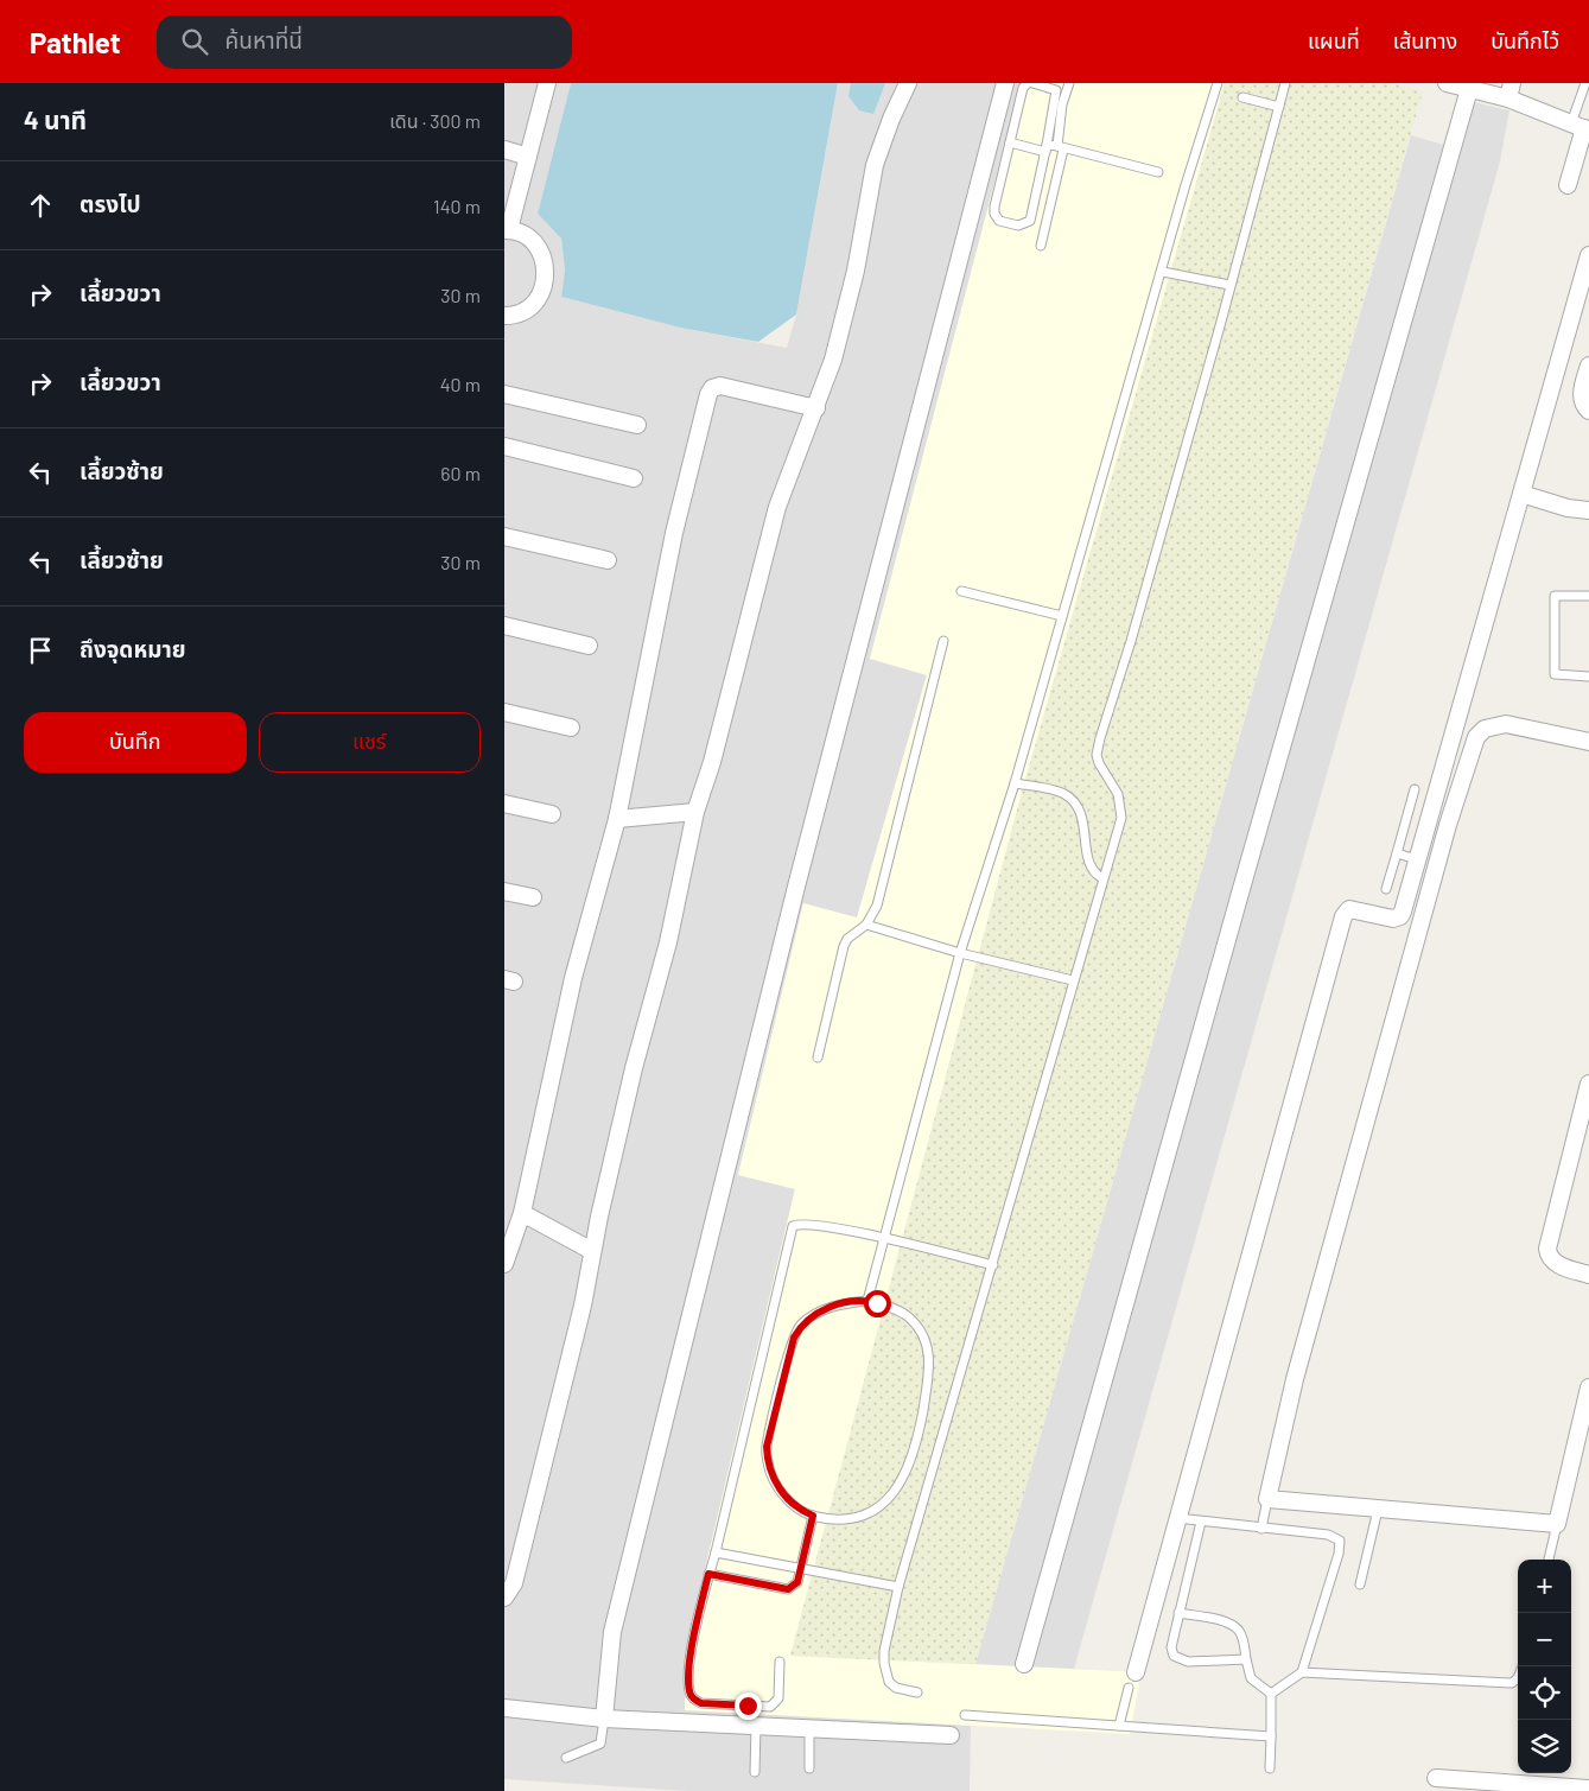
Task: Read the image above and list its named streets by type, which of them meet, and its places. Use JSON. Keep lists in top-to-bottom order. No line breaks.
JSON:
{"page":{"header":"Pathlet","search":"ค้นหาที่นี่","nav":["แผนที่","เส้นทาง","บันทึกไว้"],"heading":["4 นาที","เดิน · 300 m"],"list":[["ตรงไป","140 m"],["เลี้ยวขวา","30 m"],["เลี้ยวขวา","40 m"],["เลี้ยวซ้าย","60 m"],["เลี้ยวซ้าย","30 m"],"ถึงจุดหมาย"],"buttons":["บันทึก","แชร์"],"map_buttons":["+","−"]}}
